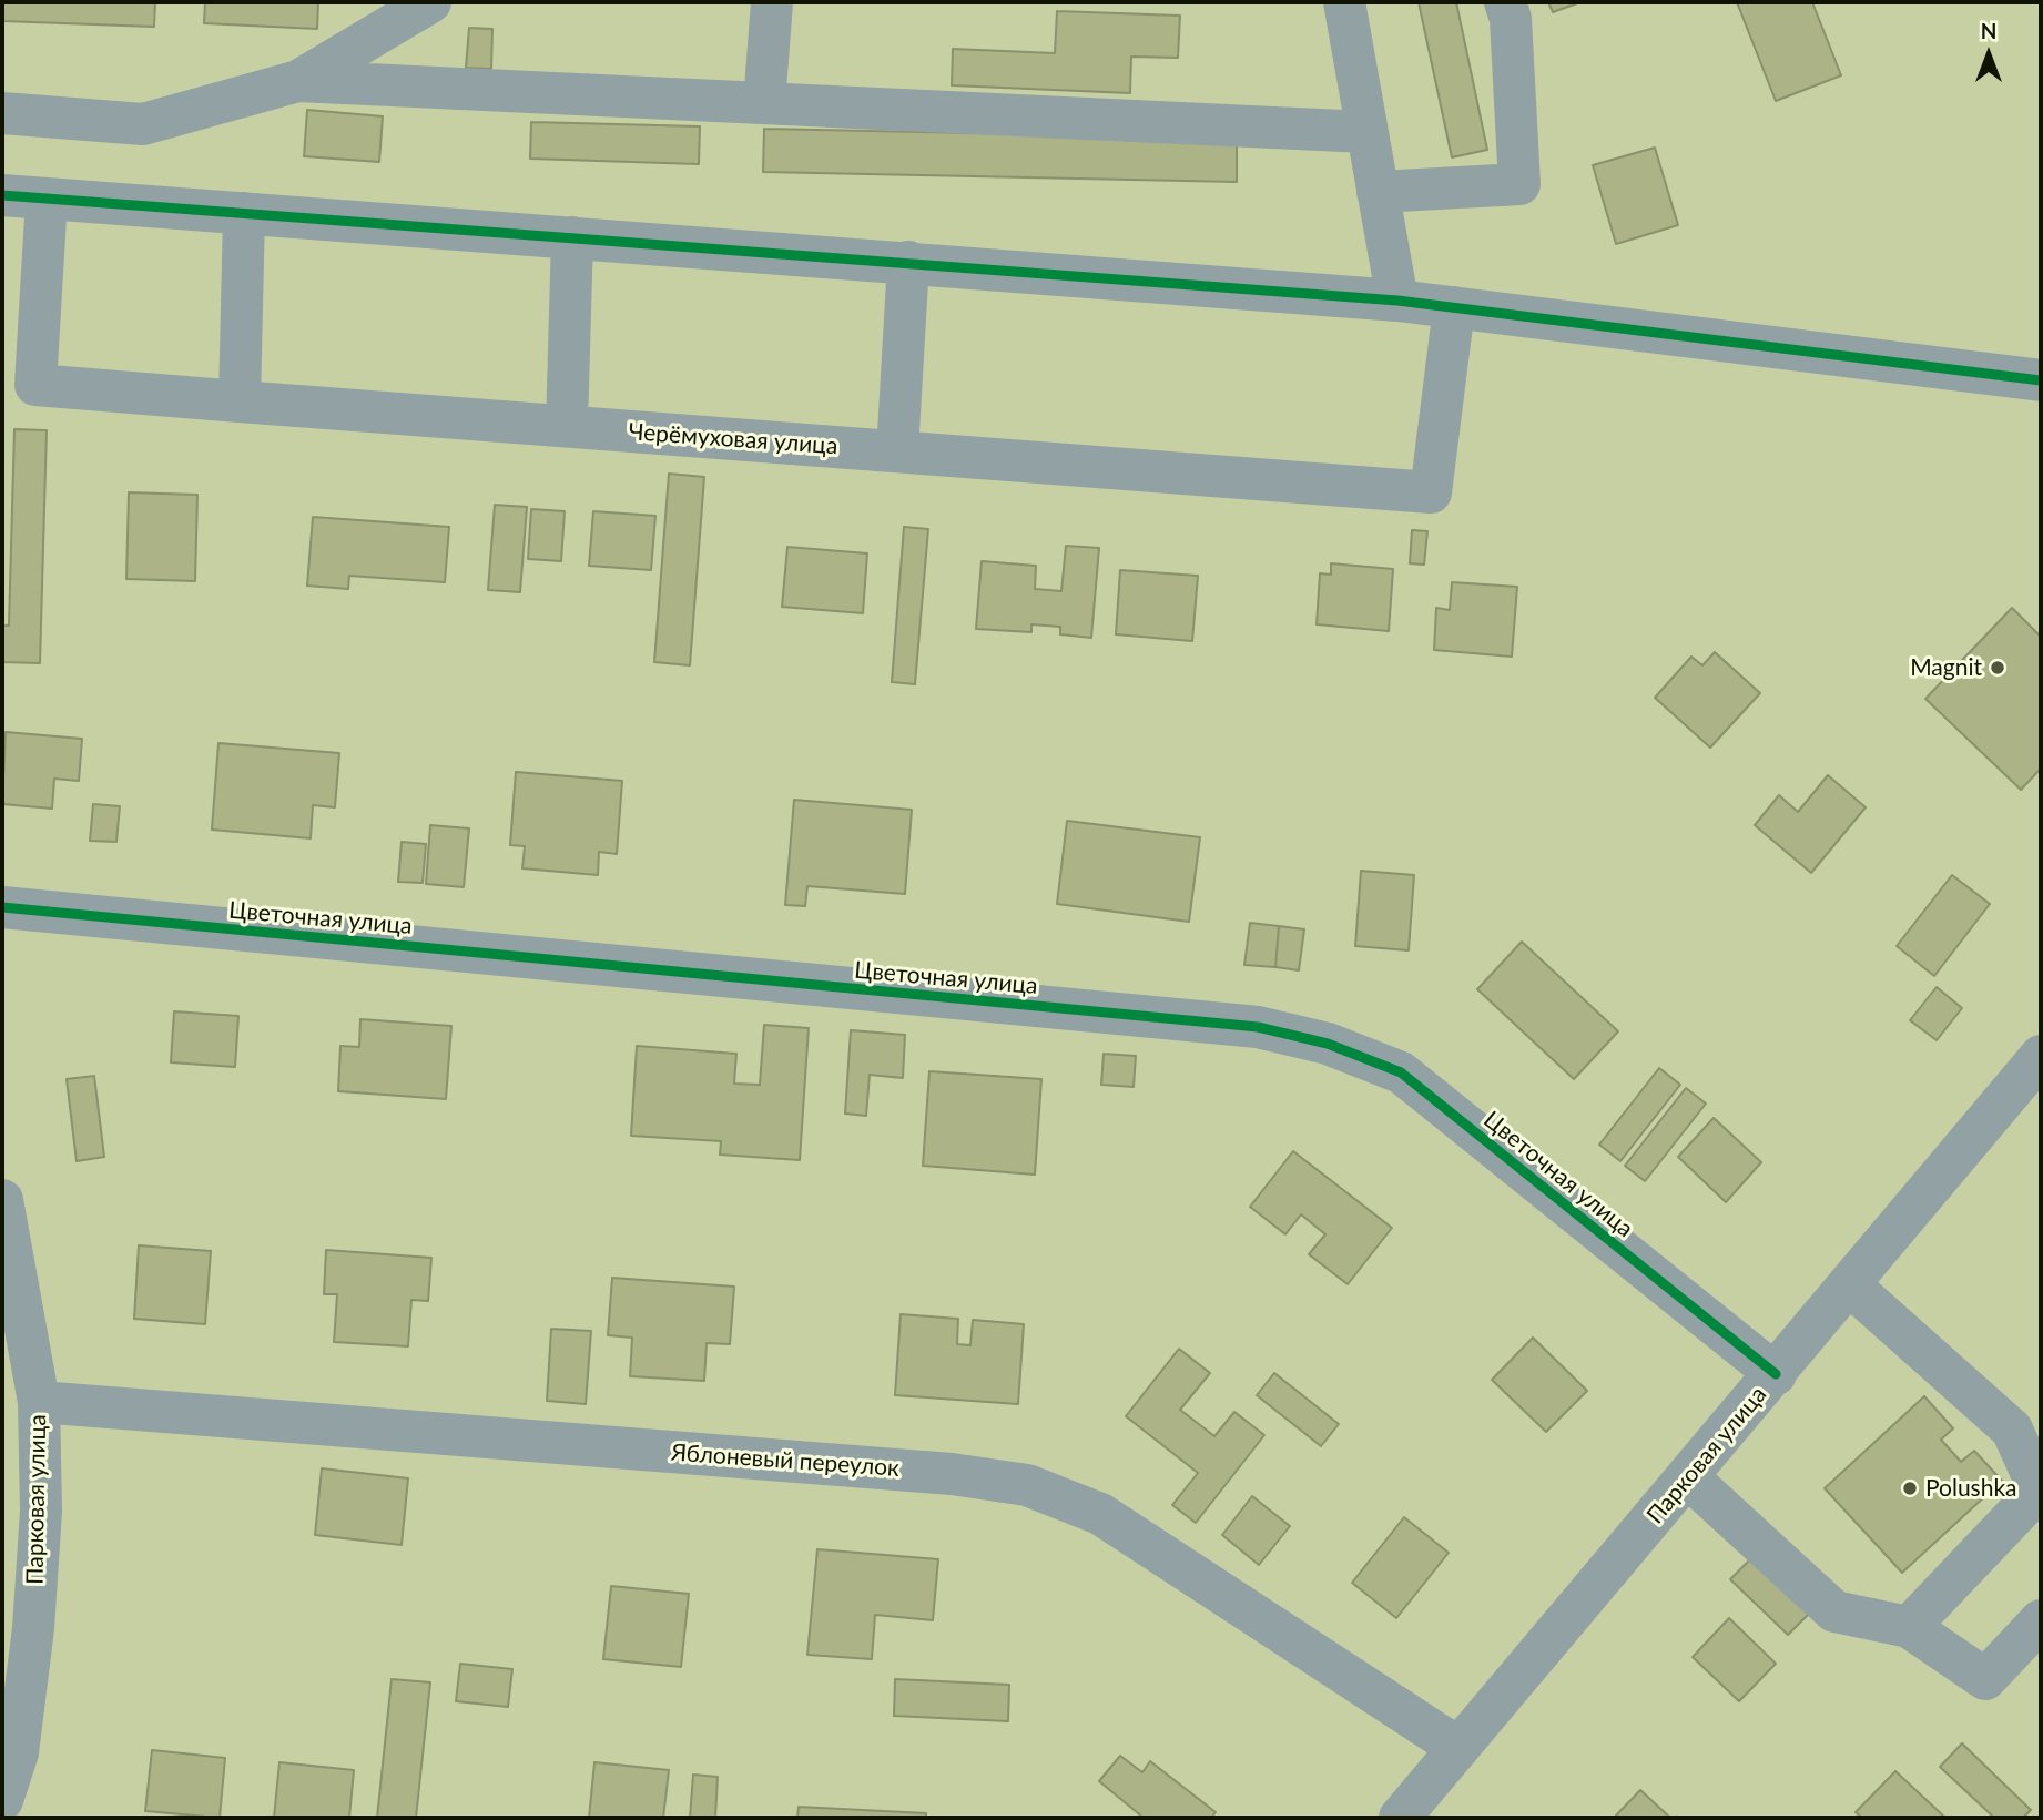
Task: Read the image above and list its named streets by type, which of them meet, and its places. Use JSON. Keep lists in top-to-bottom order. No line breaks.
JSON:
{"streets":{"street":["Черёмуховая улица","Цветочная улица","Парковая улица","Яблоневый переулок"]},"crossings":[["Цветочная улица","Парковая улица"],["Парковая улица","Яблоневый переулок"]],"places":["Magnit","Polushka"],"north":"top"}
